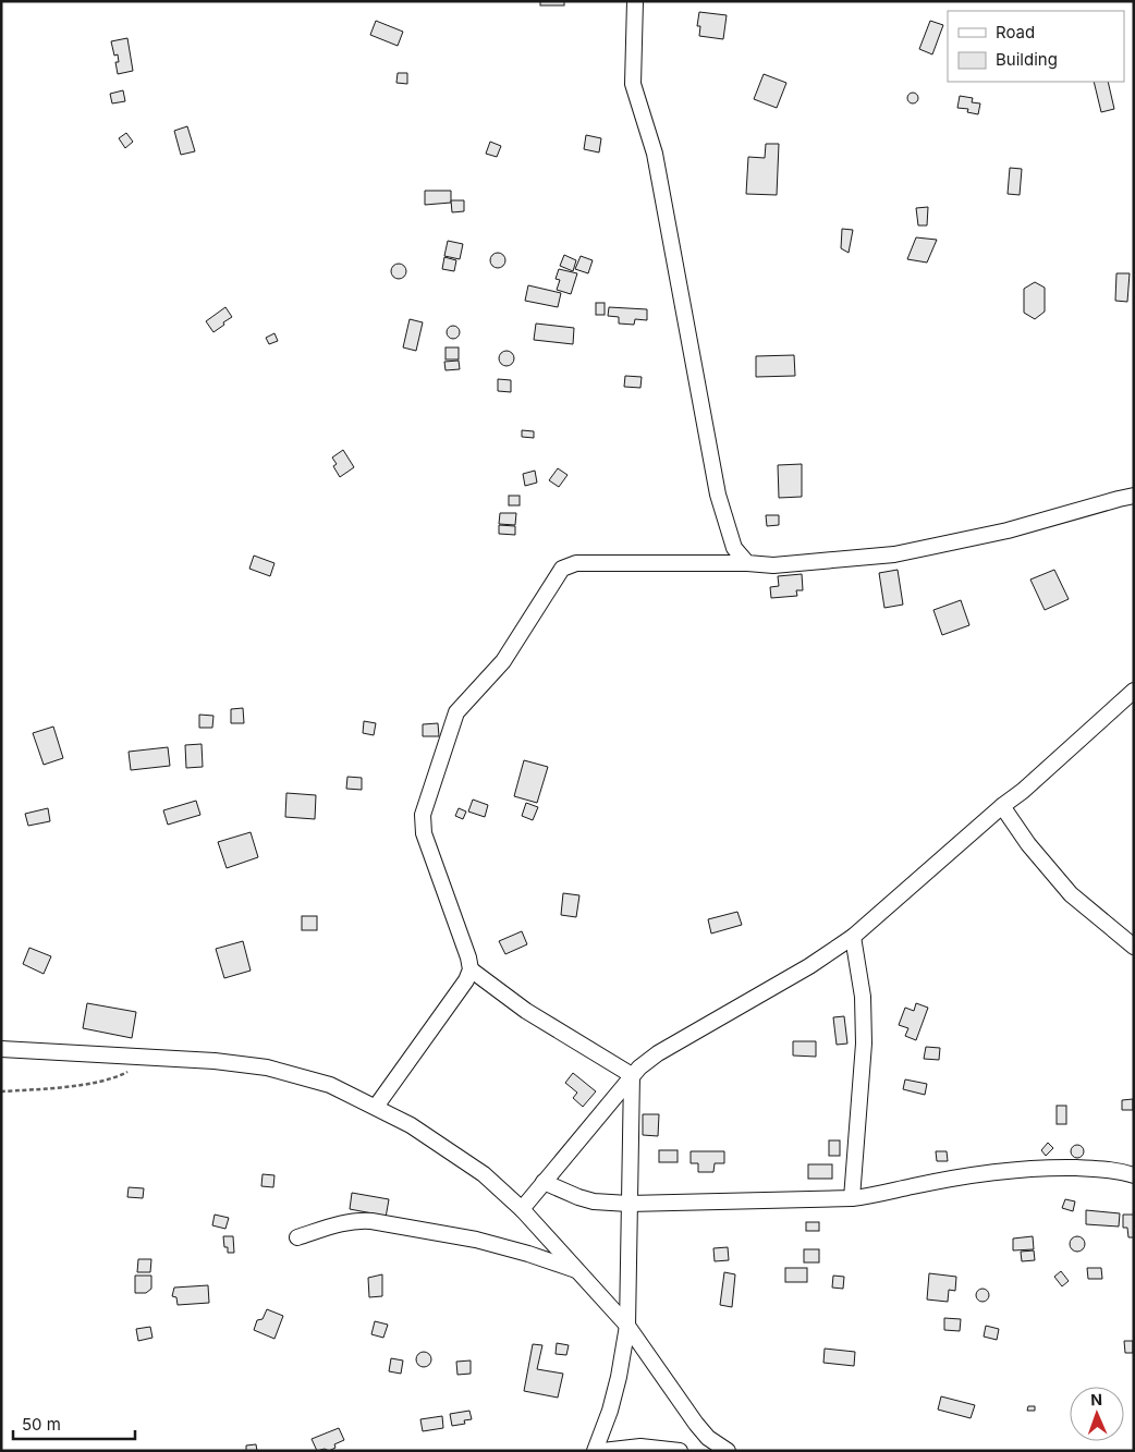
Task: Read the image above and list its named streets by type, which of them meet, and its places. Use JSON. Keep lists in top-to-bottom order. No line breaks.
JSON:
{"legend":["Road","Building"],"scale_bar":"50 m","north":"top"}
